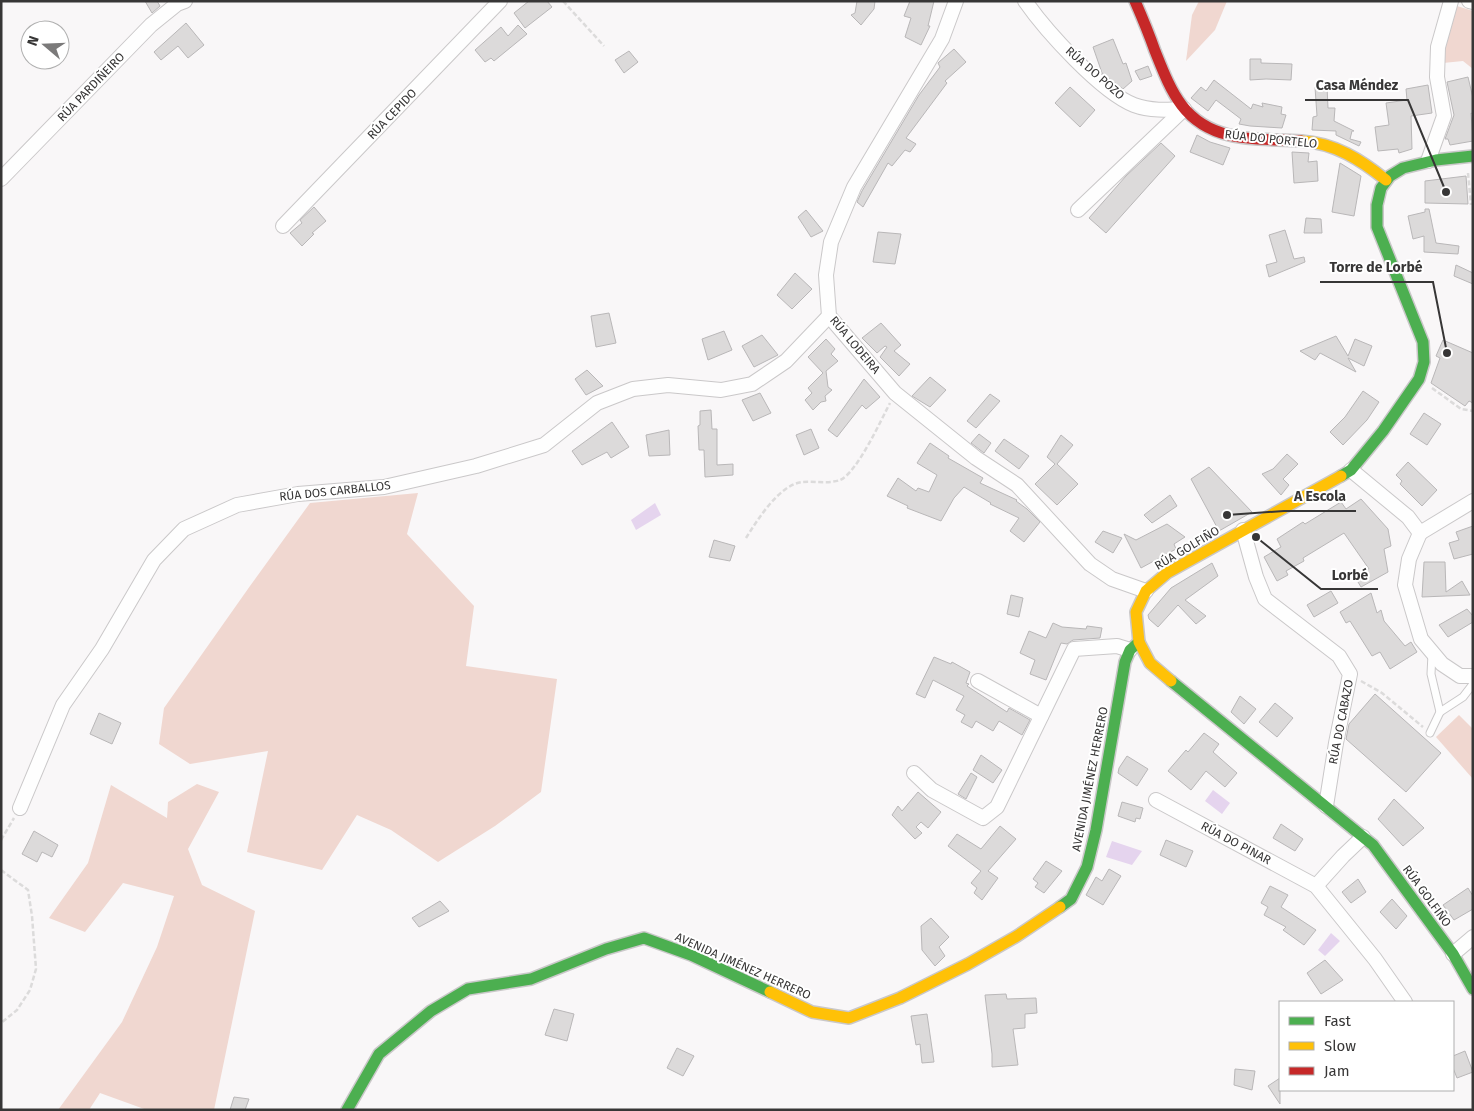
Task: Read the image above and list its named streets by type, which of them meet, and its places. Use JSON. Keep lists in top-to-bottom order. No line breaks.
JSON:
{"streets":{"street":["RÚA DO POZO","RÚA PARDIÑEIRO","RÚA CEPIDO","RÚA DO PORTELO","RÚA LODEIRA","RÚA DOS CARBALLOS","RÚA GOLFIÑO","RÚA DO CABAZO","AVENIDA JIMÉNEZ HERRERO","RÚA DO PINAR"]},"crossings":[["RÚA DO POZO","RÚA DO PORTELO"],["RÚA DO PORTELO","RÚA GOLFIÑO"],["RÚA LODEIRA","RÚA DOS CARBALLOS"],["RÚA LODEIRA","RÚA GOLFIÑO"],["RÚA GOLFIÑO","RÚA DO CABAZO"],["RÚA GOLFIÑO","AVENIDA JIMÉNEZ HERRERO"]],"places":["Casa Méndez","Torre de Lorbé","A Escola","Lorbé"],"legend":["Fast","Slow","Jam"],"north":"left"}
